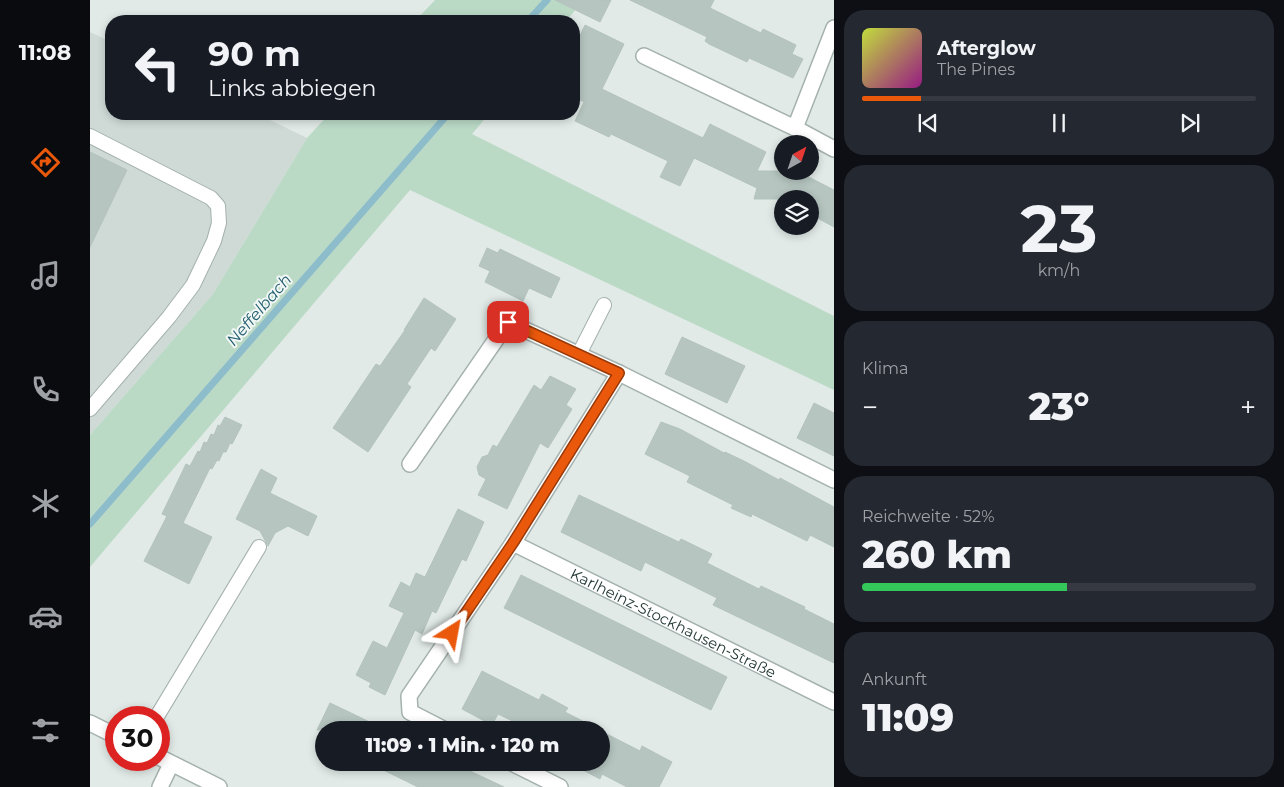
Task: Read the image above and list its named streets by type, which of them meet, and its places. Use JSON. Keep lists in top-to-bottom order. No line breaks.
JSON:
{"streets":{"street":["Karlheinz-Stockhausen-Straße"]},"water":["Neffelbach"],"north":"top right","page":{"tabs":"11:08","turn":["90 m","Links abbiegen"],"song":["Afterglow","The Pines"],"tile":[["23","km/h"],"Klima",["Reichweite · 52%","260 km"],["Ankunft","11:09"]],"heat":["−","23°","+"],"limit":"30","trip":"11:09 · 1 Min. · 120 m"}}
